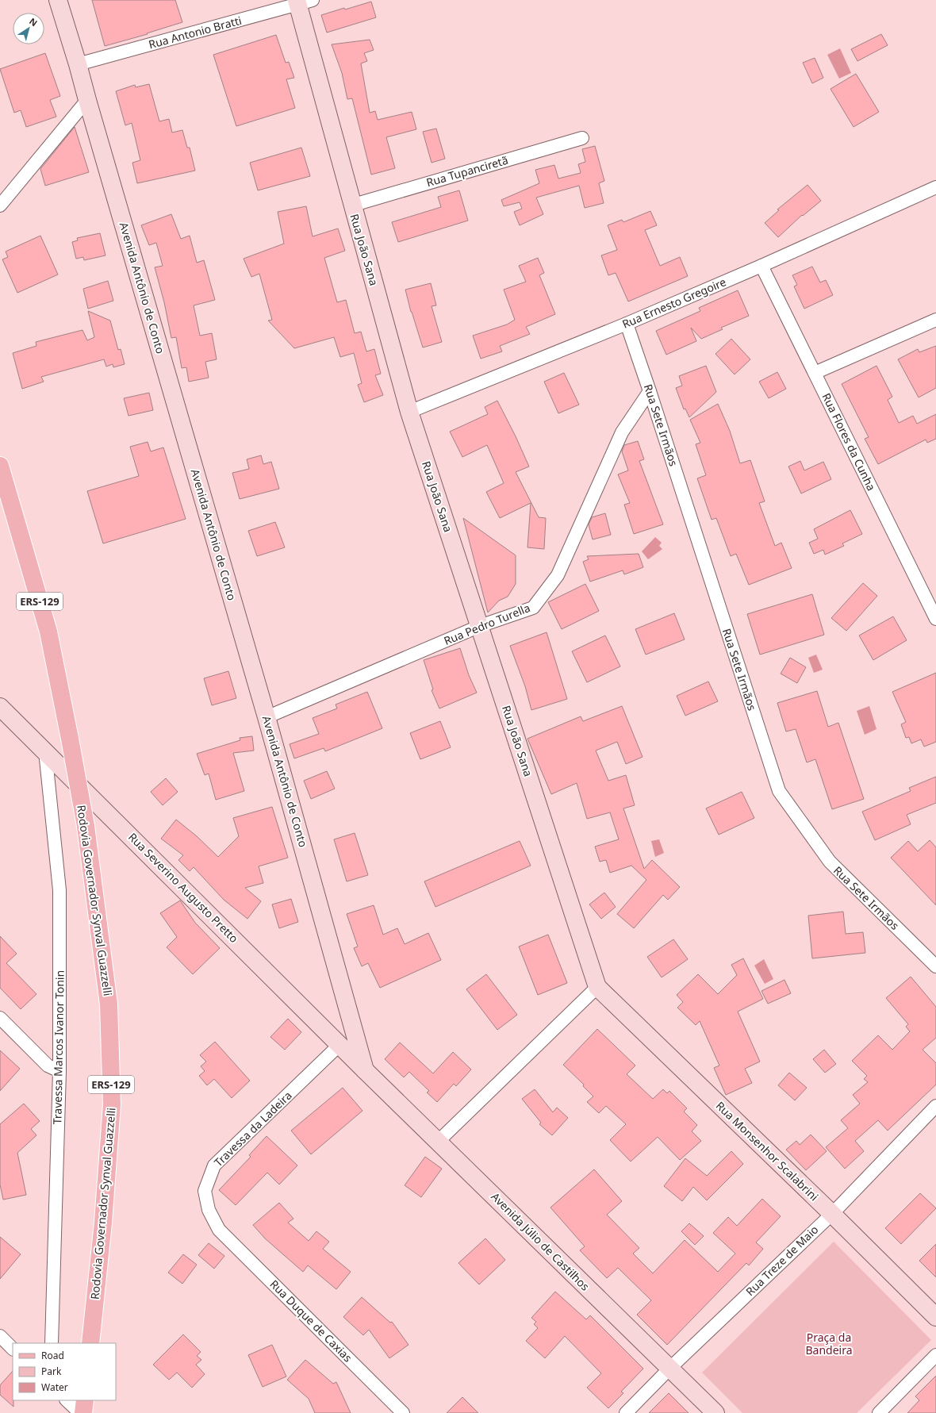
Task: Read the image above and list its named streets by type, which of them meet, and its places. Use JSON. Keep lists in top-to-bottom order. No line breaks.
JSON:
{"streets":{"main road":["ERS-129","Rodovia Governador Synval Guazzelli"],"street":["Rua Antonio Bratti","Rua Tupanciretã","Rua João Sana","Avenida Antônio de Conto","Rua Ernesto Gregoire","Rua Sete Irmãos","Rua Flores da Cunha","Rua Pedro Turella","Rua Severino Augusto Pretto","Travessa Marcos Ivanor Tonin","Travessa da Ladeira","Rua Monsenhor Scalabrini","Avenida Júlio de Castilhos","Rua Treze de Maio","Rua Duque de Caxias"]},"crossings":[["Rua Antonio Bratti","Rua João Sana"],["Rua Antonio Bratti","Avenida Antônio de Conto"],["Rua Tupanciretã","Rua João Sana"],["Rua João Sana","Rua Ernesto Gregoire"],["Rua João Sana","Rua Pedro Turella"],["Rua João Sana","Rua Monsenhor Scalabrini"],["Avenida Antônio de Conto","Rua Pedro Turella"],["Avenida Antônio de Conto","Rua Severino Augusto Pretto"],["Avenida Antônio de Conto","Avenida Júlio de Castilhos"],["Rua Ernesto Gregoire","Rua Sete Irmãos"],["Rua Ernesto Gregoire","Rua Flores da Cunha"],["Rua Sete Irmãos","Rua Pedro Turella"],["Rua Severino Augusto Pretto","Travessa Marcos Ivanor Tonin"],["Rua Severino Augusto Pretto","Travessa da Ladeira"],["Rua Severino Augusto Pretto","Avenida Júlio de Castilhos"],["Travessa da Ladeira","Rua Duque de Caxias"],["Rua Monsenhor Scalabrini","Rua Treze de Maio"],["Avenida Júlio de Castilhos","Rua Treze de Maio"]],"parks":["Praça da Bandeira"],"legend":["Road","Park","Water"],"north":"top right"}
